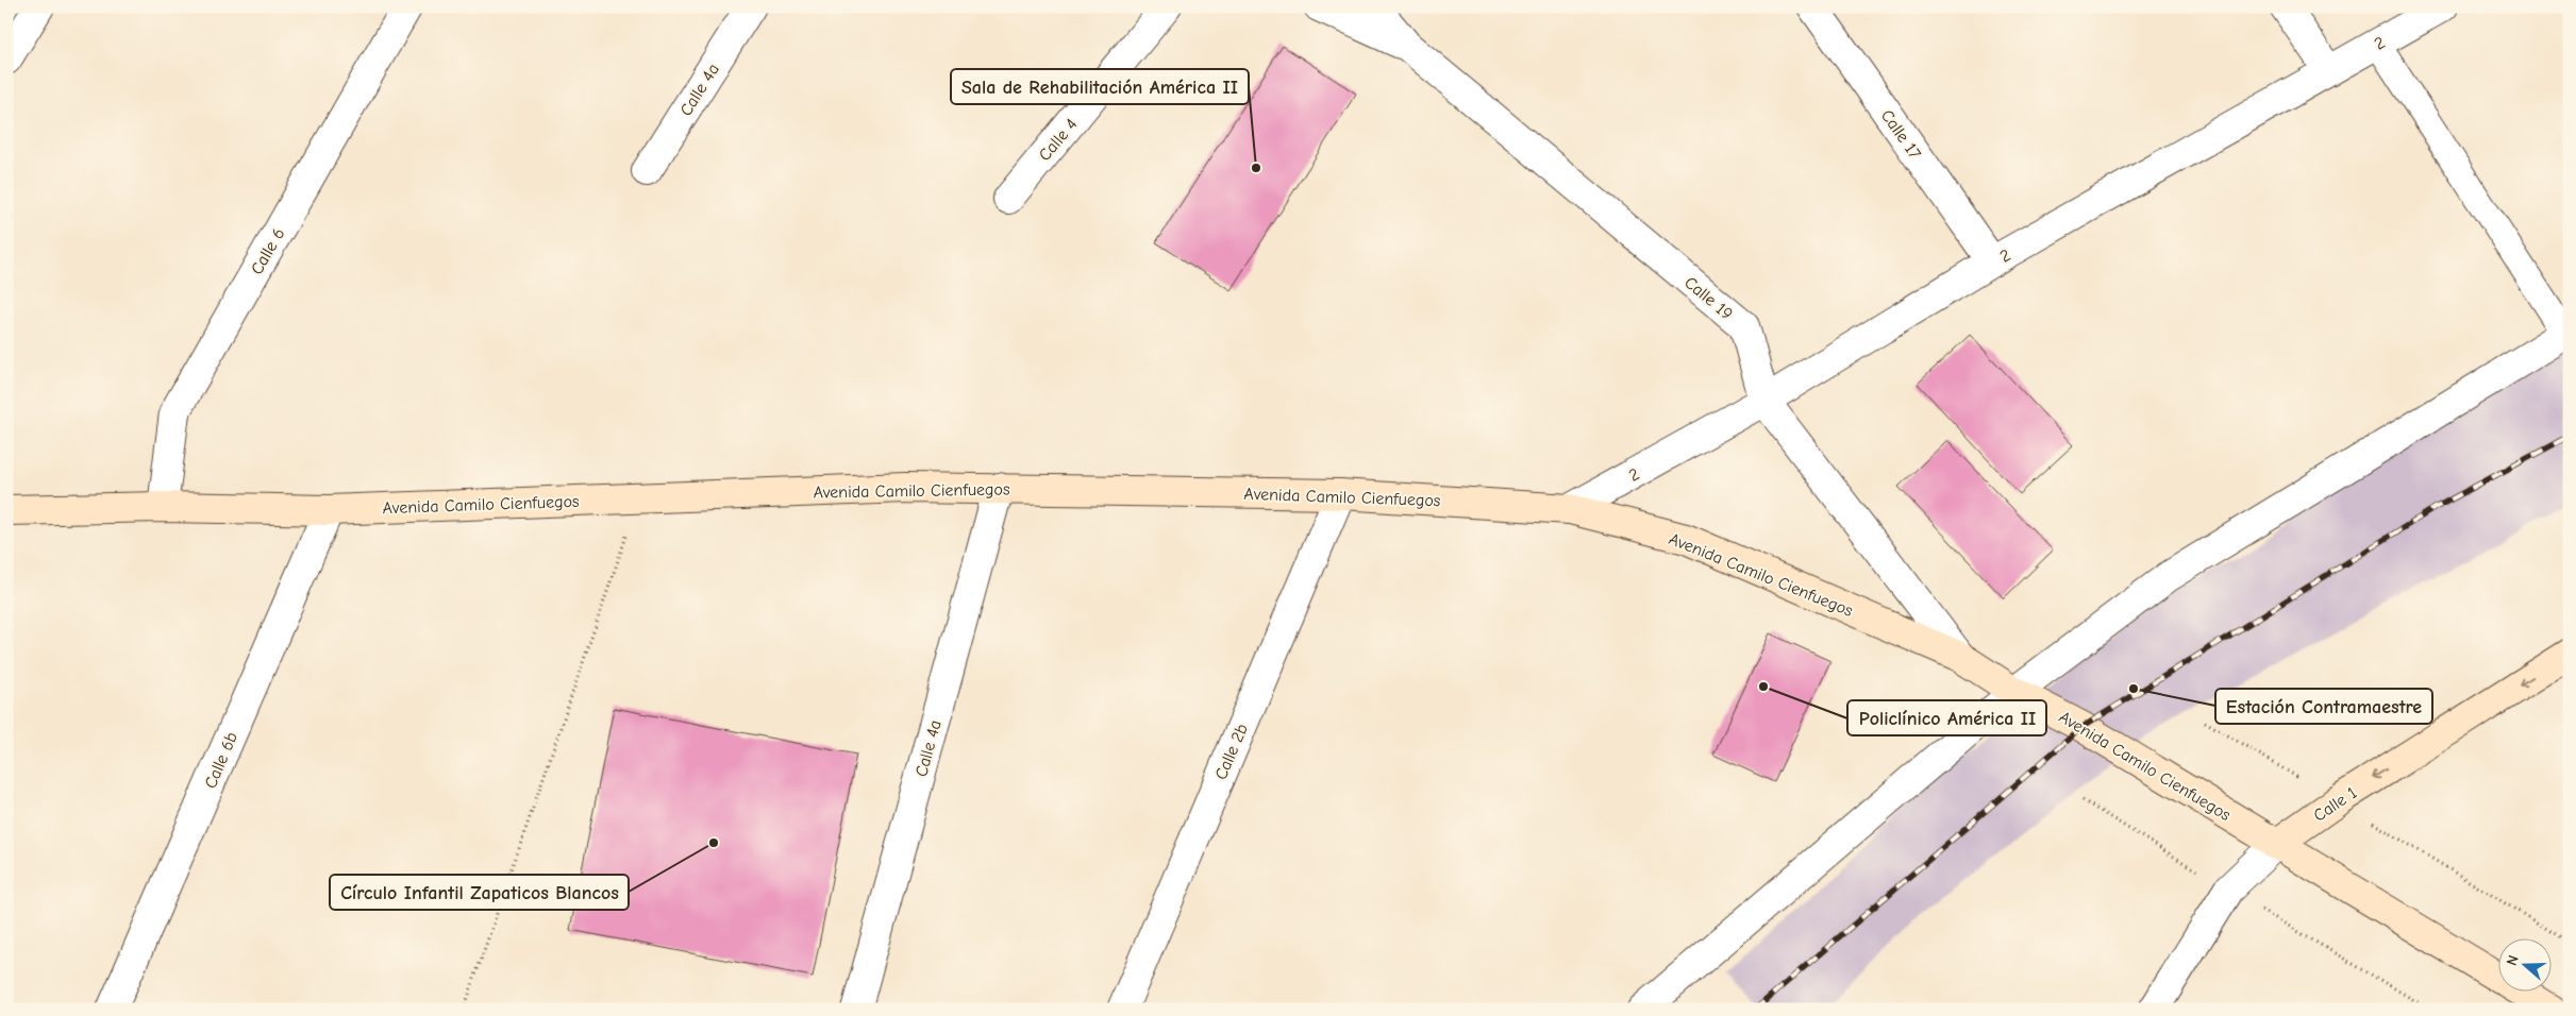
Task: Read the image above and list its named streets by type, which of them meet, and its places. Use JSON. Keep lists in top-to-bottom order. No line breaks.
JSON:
{"streets":{"street":["2","Calle 4a","Calle 17","Calle 4","Calle 6","Calle 19","Avenida Camilo Cienfuegos","Calle 2b","Calle 6b","Calle 1"]},"crossings":[["2","Calle 17"],["2","Calle 19"],["2","Avenida Camilo Cienfuegos"],["Calle 4a","Avenida Camilo Cienfuegos"],["Calle 6","Avenida Camilo Cienfuegos"],["Calle 19","Avenida Camilo Cienfuegos"],["Avenida Camilo Cienfuegos","Calle 2b"],["Avenida Camilo Cienfuegos","Calle 6b"],["Avenida Camilo Cienfuegos","Calle 1"]],"one_way":["Calle 1"],"places":["Sala de Rehabilitación América II","Policlínico América II","Estación Contramaestre","Círculo Infantil Zapaticos Blancos"],"north":"left"}
